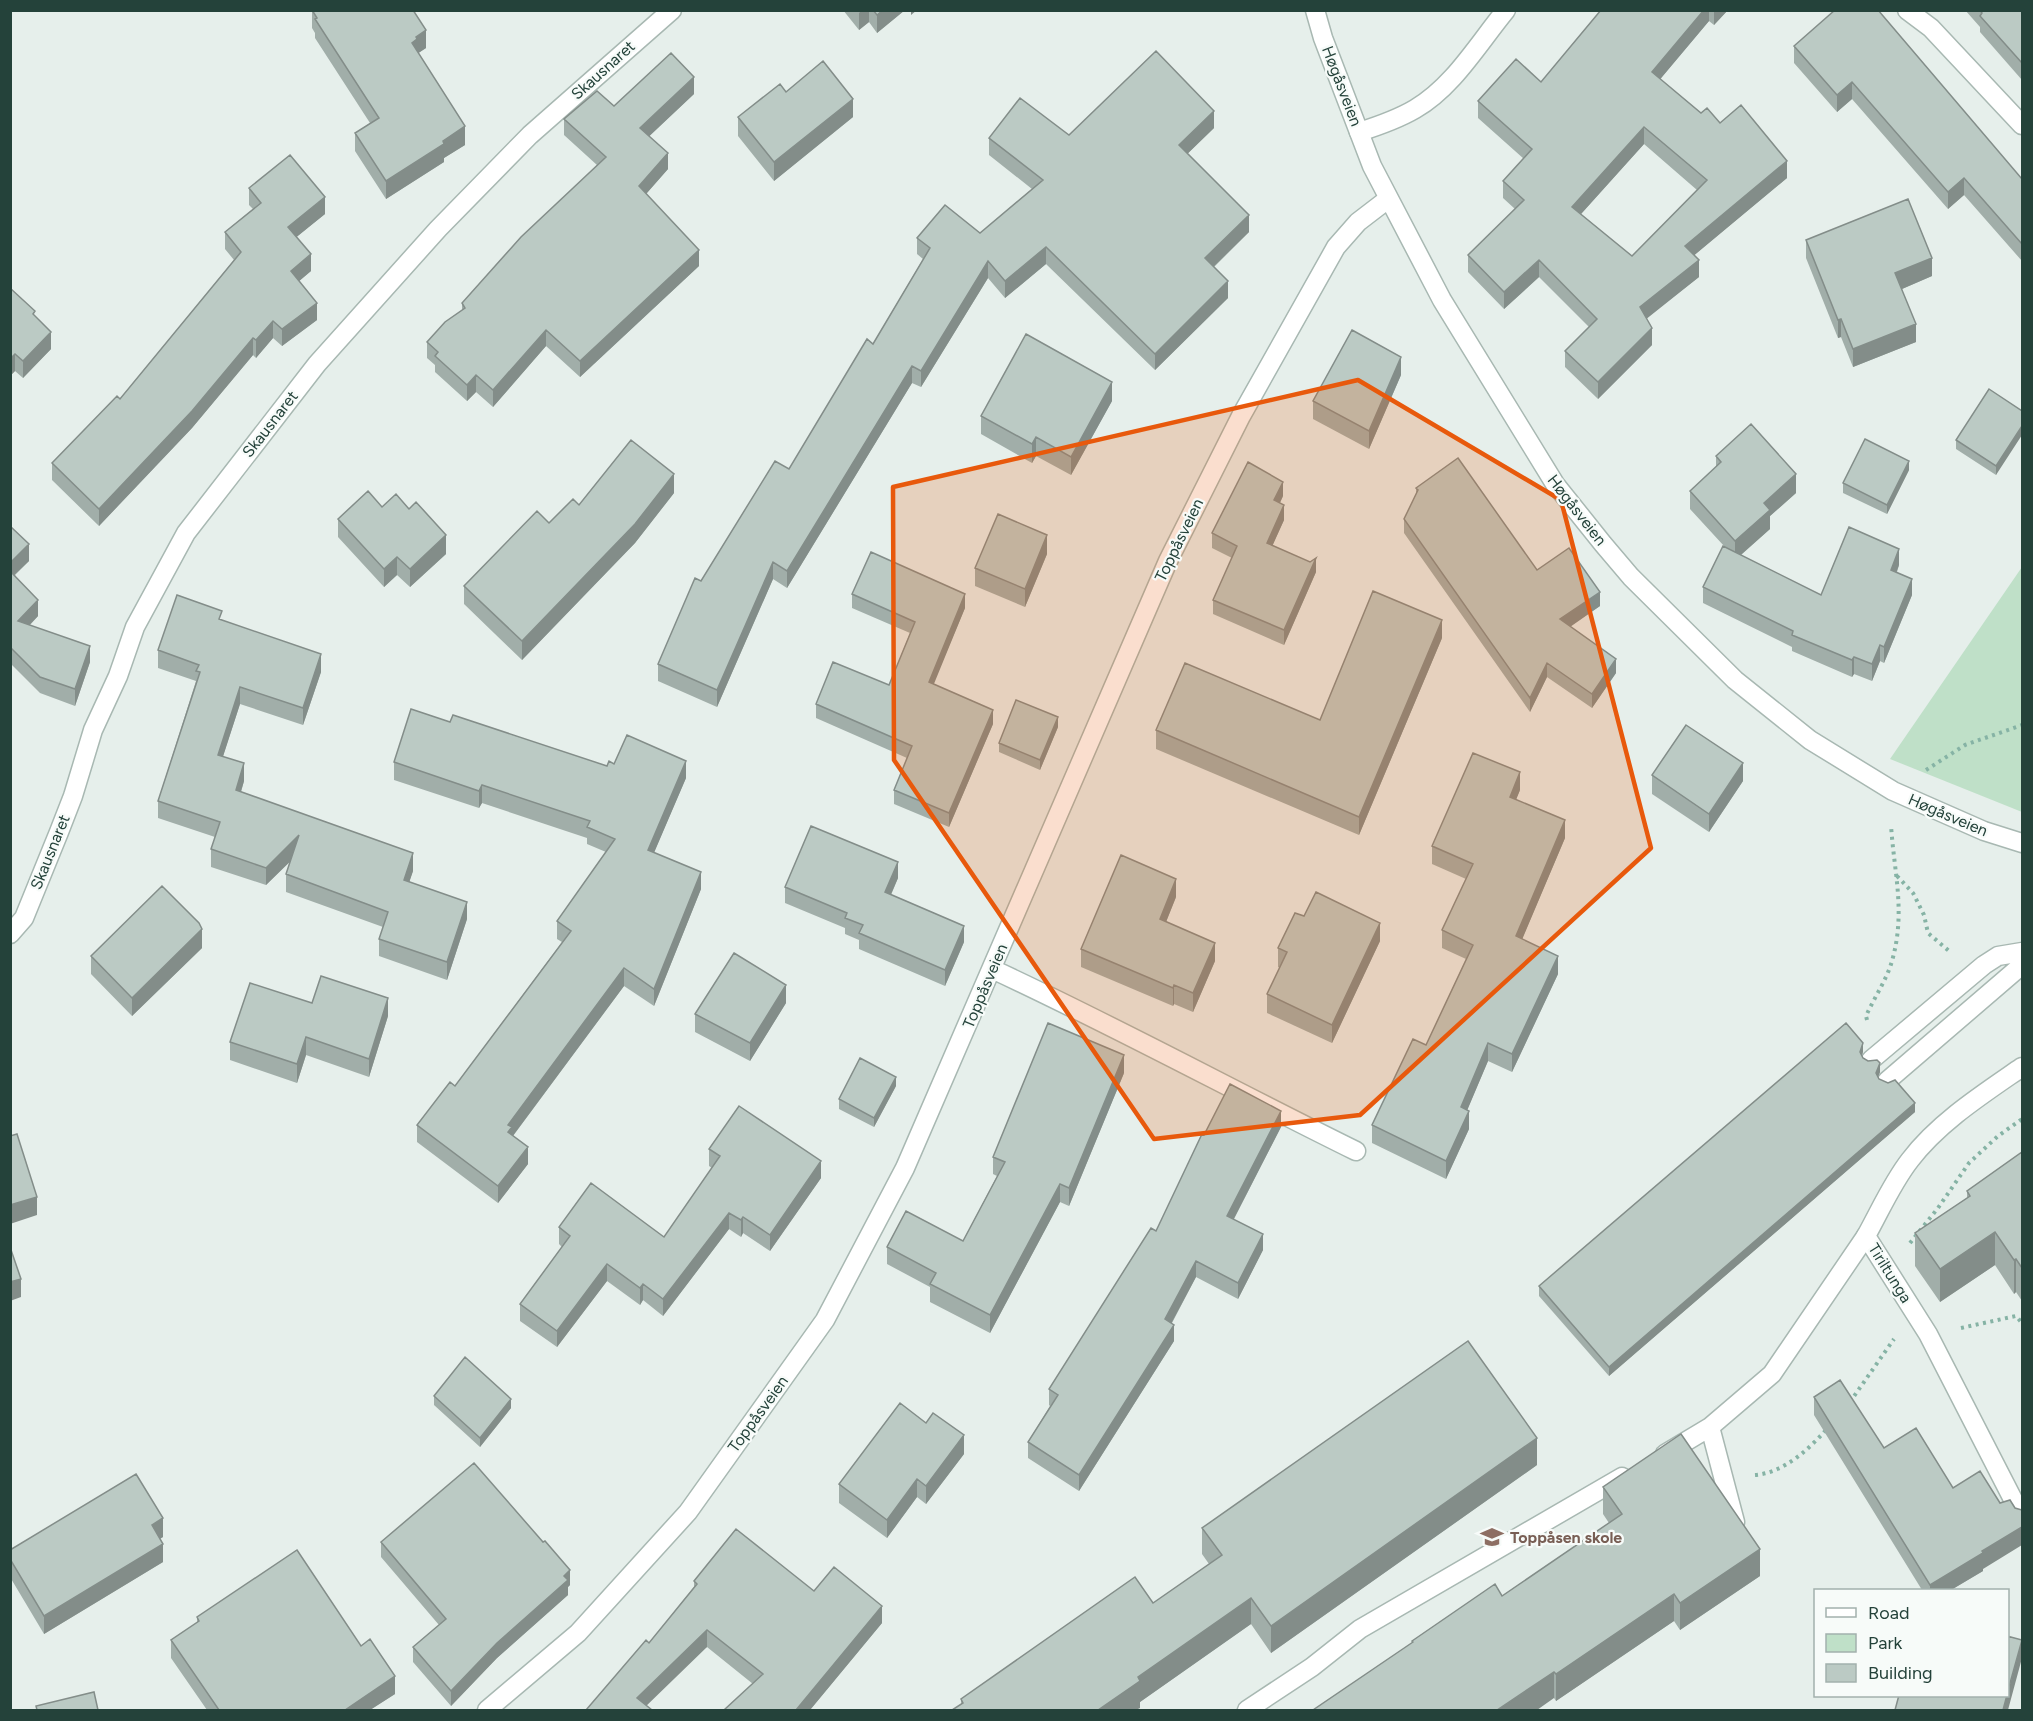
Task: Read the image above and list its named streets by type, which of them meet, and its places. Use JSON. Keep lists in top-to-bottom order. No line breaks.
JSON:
{"streets":{"street":["Skausnaret","Høgåsveien","Toppåsveien","Tiriltunga"]},"crossings":[["Høgåsveien","Toppåsveien"]],"places":{"school or university":["Toppåsen skole"]},"legend":["Road","Park","Building"]}
